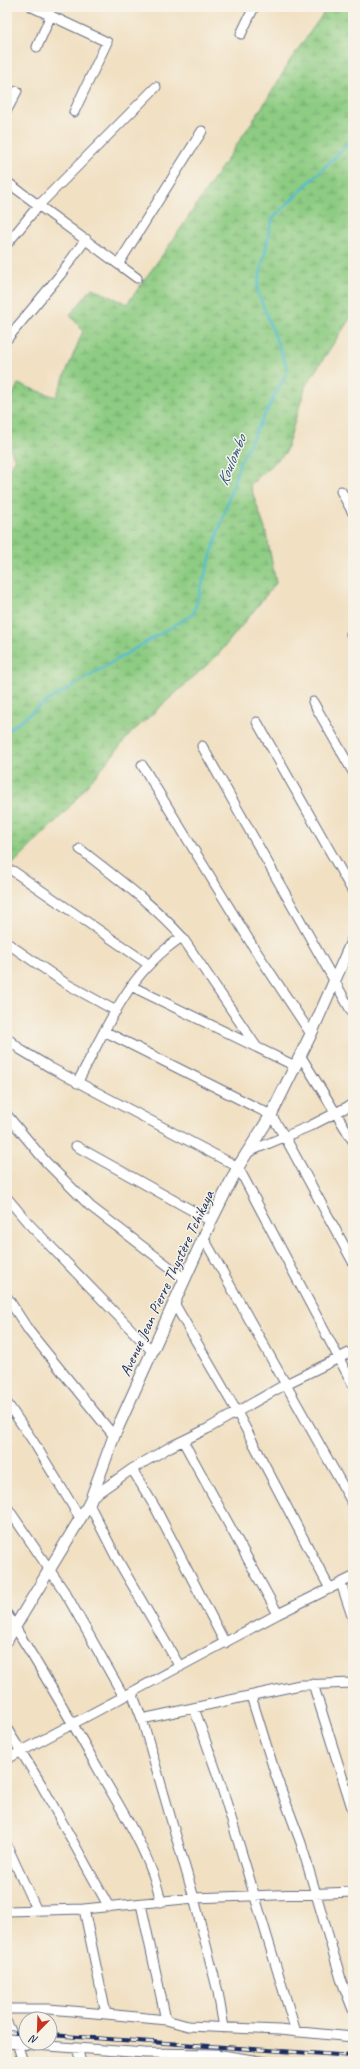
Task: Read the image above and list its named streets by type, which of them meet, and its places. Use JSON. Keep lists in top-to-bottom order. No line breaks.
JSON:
{"streets":{"street":["Avenue Jean Pierre Thystère Tchikaya"]},"water":["Koulombo"],"north":"bottom left"}
